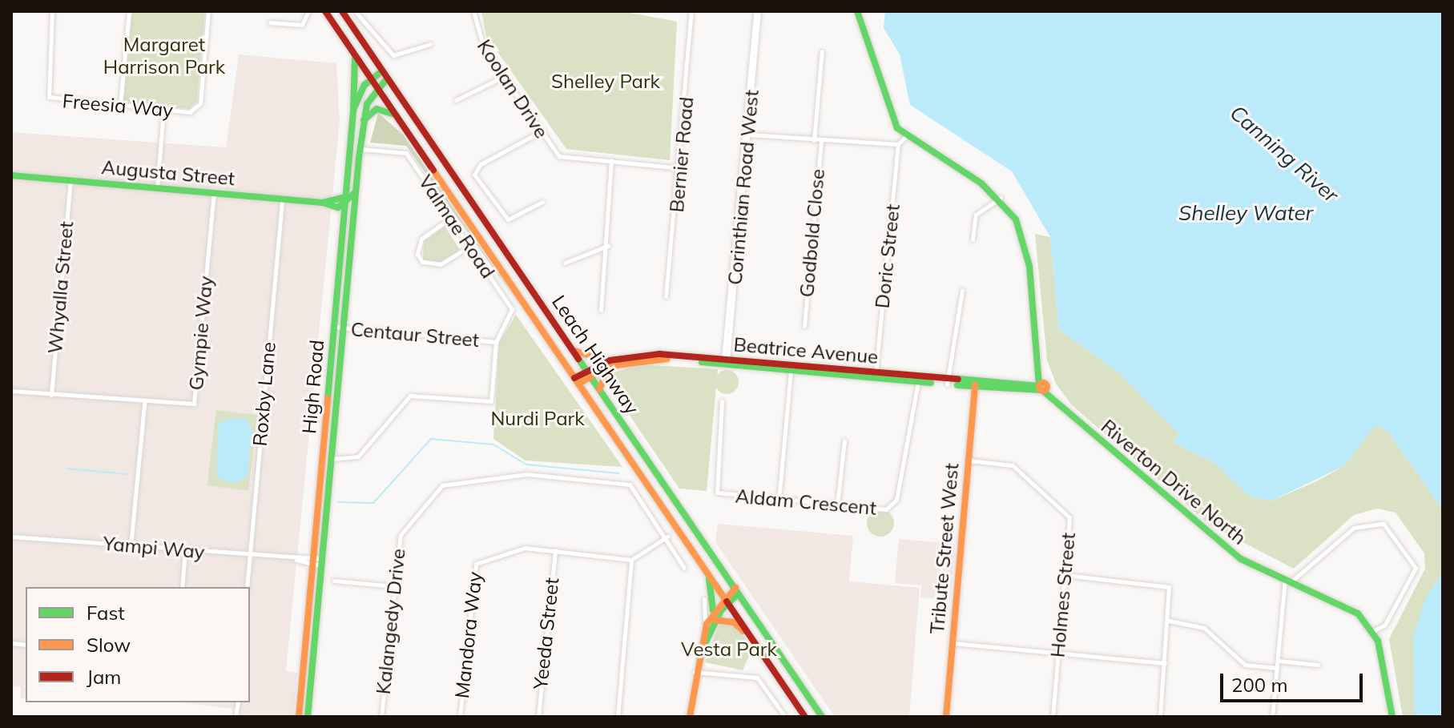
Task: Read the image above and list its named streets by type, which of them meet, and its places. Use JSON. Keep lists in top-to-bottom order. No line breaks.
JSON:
{"streets":{"main road":["Augusta Street","Beatrice Avenue","Leach Highway","High Road","Riverton Drive North","Tribute Street West"],"street":["Koolan Drive","Freesia Way","Bernier Road","Corinthian Road West","Valmae Road","Godbold Close","Doric Street","Whyalla Street","Gympie Way","Centaur Street","Roxby Lane","Aldam Crescent","Yampi Way","Holmes Street","Kalangedy Drive","Yeeda Street","Mandora Way"]},"crossings":[["Koolan Drive","Bernier Road"],["Augusta Street","Whyalla Street"],["Augusta Street","Gympie Way"],["Augusta Street","High Road"],["Augusta Street","Roxby Lane"],["Corinthian Road West","Beatrice Avenue"],["Valmae Road","Centaur Street"],["Valmae Road","High Road"],["Doric Street","Beatrice Avenue"],["Whyalla Street","Gympie Way"],["Centaur Street","High Road"],["Beatrice Avenue","Leach Highway"],["Beatrice Avenue","Riverton Drive North"],["Beatrice Avenue","Aldam Crescent"],["Beatrice Avenue","Tribute Street West"],["Leach Highway","High Road"],["High Road","Yampi Way"],["Roxby Lane","Yampi Way"],["Tribute Street West","Holmes Street"],["Yeeda Street","Mandora Way"]],"water":["Canning River","Shelley Water"],"parks":["Margaret Harrison Park","Shelley Park","Nurdi Park","Vesta Park"],"legend":["Fast","Slow","Jam"],"scale_bar":"200 m"}
